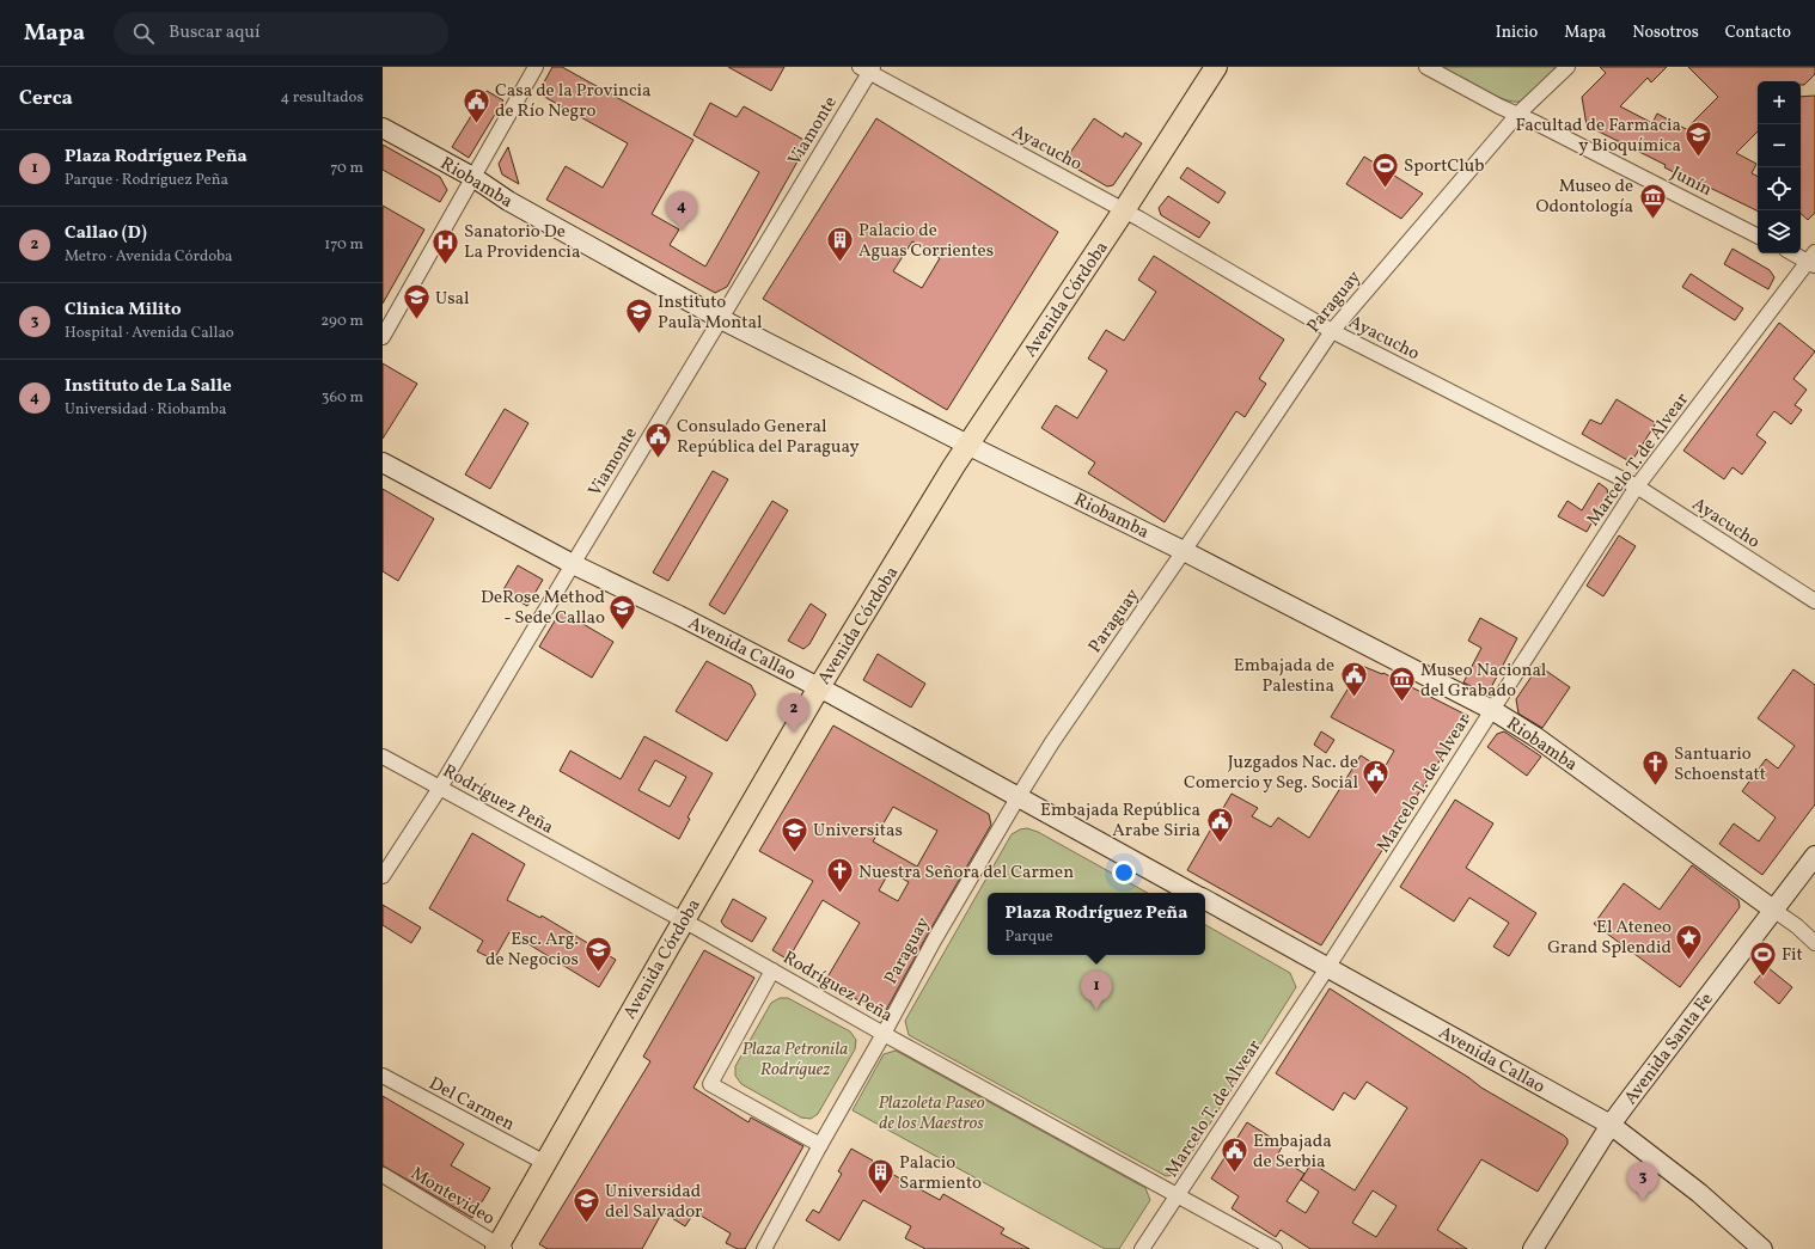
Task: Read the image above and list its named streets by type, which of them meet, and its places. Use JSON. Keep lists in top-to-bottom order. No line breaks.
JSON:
{"streets":{"main road":["Riobamba","Avenida Córdoba","Avenida Callao","Avenida Santa Fe"],"street":["Viamonte","Ayacucho","Junín","Paraguay","Marcelo T. de Alvear","Rodríguez Peña","Del Carmen","Montevideo"]},"crossings":[["Viamonte","Ayacucho"],["Viamonte","Riobamba"],["Viamonte","Avenida Callao"],["Viamonte","Rodríguez Peña"],["Ayacucho","Avenida Córdoba"],["Ayacucho","Paraguay"],["Ayacucho","Marcelo T. de Alvear"],["Junín","Paraguay"],["Riobamba","Avenida Córdoba"],["Riobamba","Paraguay"],["Riobamba","Marcelo T. de Alvear"],["Riobamba","Avenida Santa Fe"],["Avenida Córdoba","Avenida Callao"],["Avenida Córdoba","Rodríguez Peña"],["Avenida Córdoba","Del Carmen"],["Avenida Córdoba","Montevideo"],["Paraguay","Avenida Callao"],["Paraguay","Rodríguez Peña"],["Marcelo T. de Alvear","Avenida Callao"],["Marcelo T. de Alvear","Rodríguez Peña"],["Avenida Callao","Avenida Santa Fe"]],"parks":["Plaza Petronila Rodríguez","Plazoleta Paseo de los Maestros"],"places":{"public building":["Casa de la Provincia de Río Negro","Consulado General República del Paraguay","Embajada de Palestina","Juzgados Nac. de Comercio y Seg. Social","Embajada República Arabe Siria","Embajada de Serbia"],"school or university":["Facultad de Farmacia y Bioquímica","Usal","Instituto Paula Montal","DeRose Method - Sede Callao","Universitas","Esc. Arg. de Negocios","Universidad del Salvador"],"sports":["SportClub","Fit"],"museum":["Museo de Odontología","Museo Nacional del Grabado"],"building":["Palacio de Aguas Corrientes","Palacio Sarmiento"],"hospital":["Sanatorio De La Providencia"],"church":["Santuario Schoenstatt","Nuestra Señora del Carmen"],"place":["El Ateneo Grand Splendid"]},"page":{"header":"Mapa","search":"Buscar aquí","nav":["Inicio","Mapa","Nosotros","Contacto"],"heading":["Cerca","4 resultados"],"map_buttons":["+","−"],"list":[{"mark":"1","name":"Plaza Rodríguez Peña","note":"Parque · Rodríguez Peña","value":"70 m"},{"mark":"2","name":"Callao (D)","note":"Metro · Avenida Córdoba","value":"170 m"},{"mark":"3","name":"Clinica Milito","note":"Hospital · Avenida Callao","value":"290 m"},{"mark":"4","name":"Instituto de La Salle","note":"Universidad · Riobamba","value":"360 m"}],"pins":["4","2","1","3"],"popup":["Plaza Rodríguez Peña","Parque"]}}
